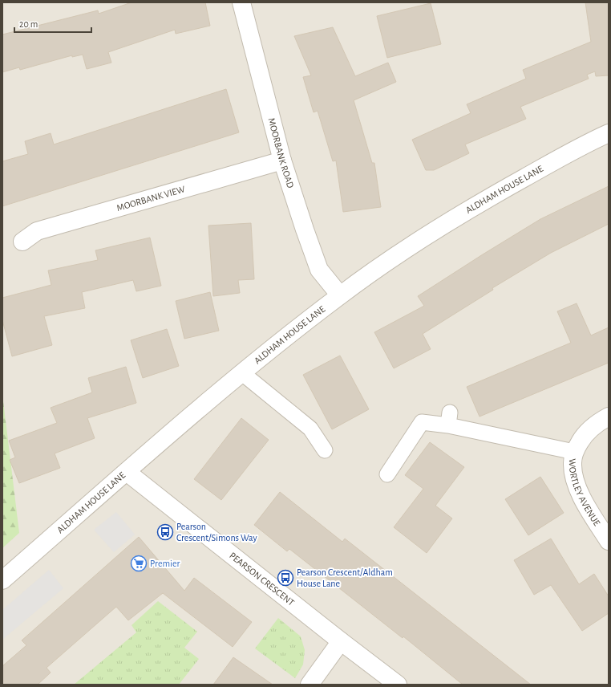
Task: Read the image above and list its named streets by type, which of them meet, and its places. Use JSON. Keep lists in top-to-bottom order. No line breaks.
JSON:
{"streets":{"street":["MOORBANK ROAD","ALDHAM HOUSE LANE","MOORBANK VIEW","WORTLEY AVENUE","PEARSON CRESCENT"]},"crossings":[["MOORBANK ROAD","ALDHAM HOUSE LANE"],["MOORBANK ROAD","MOORBANK VIEW"],["ALDHAM HOUSE LANE","PEARSON CRESCENT"]],"places":{"bus stop":["Pearson Crescent/Simons Way","Pearson Crescent/Aldham House Lane"],"supermarket":["Premier"]},"scale_bar":"20 m"}
